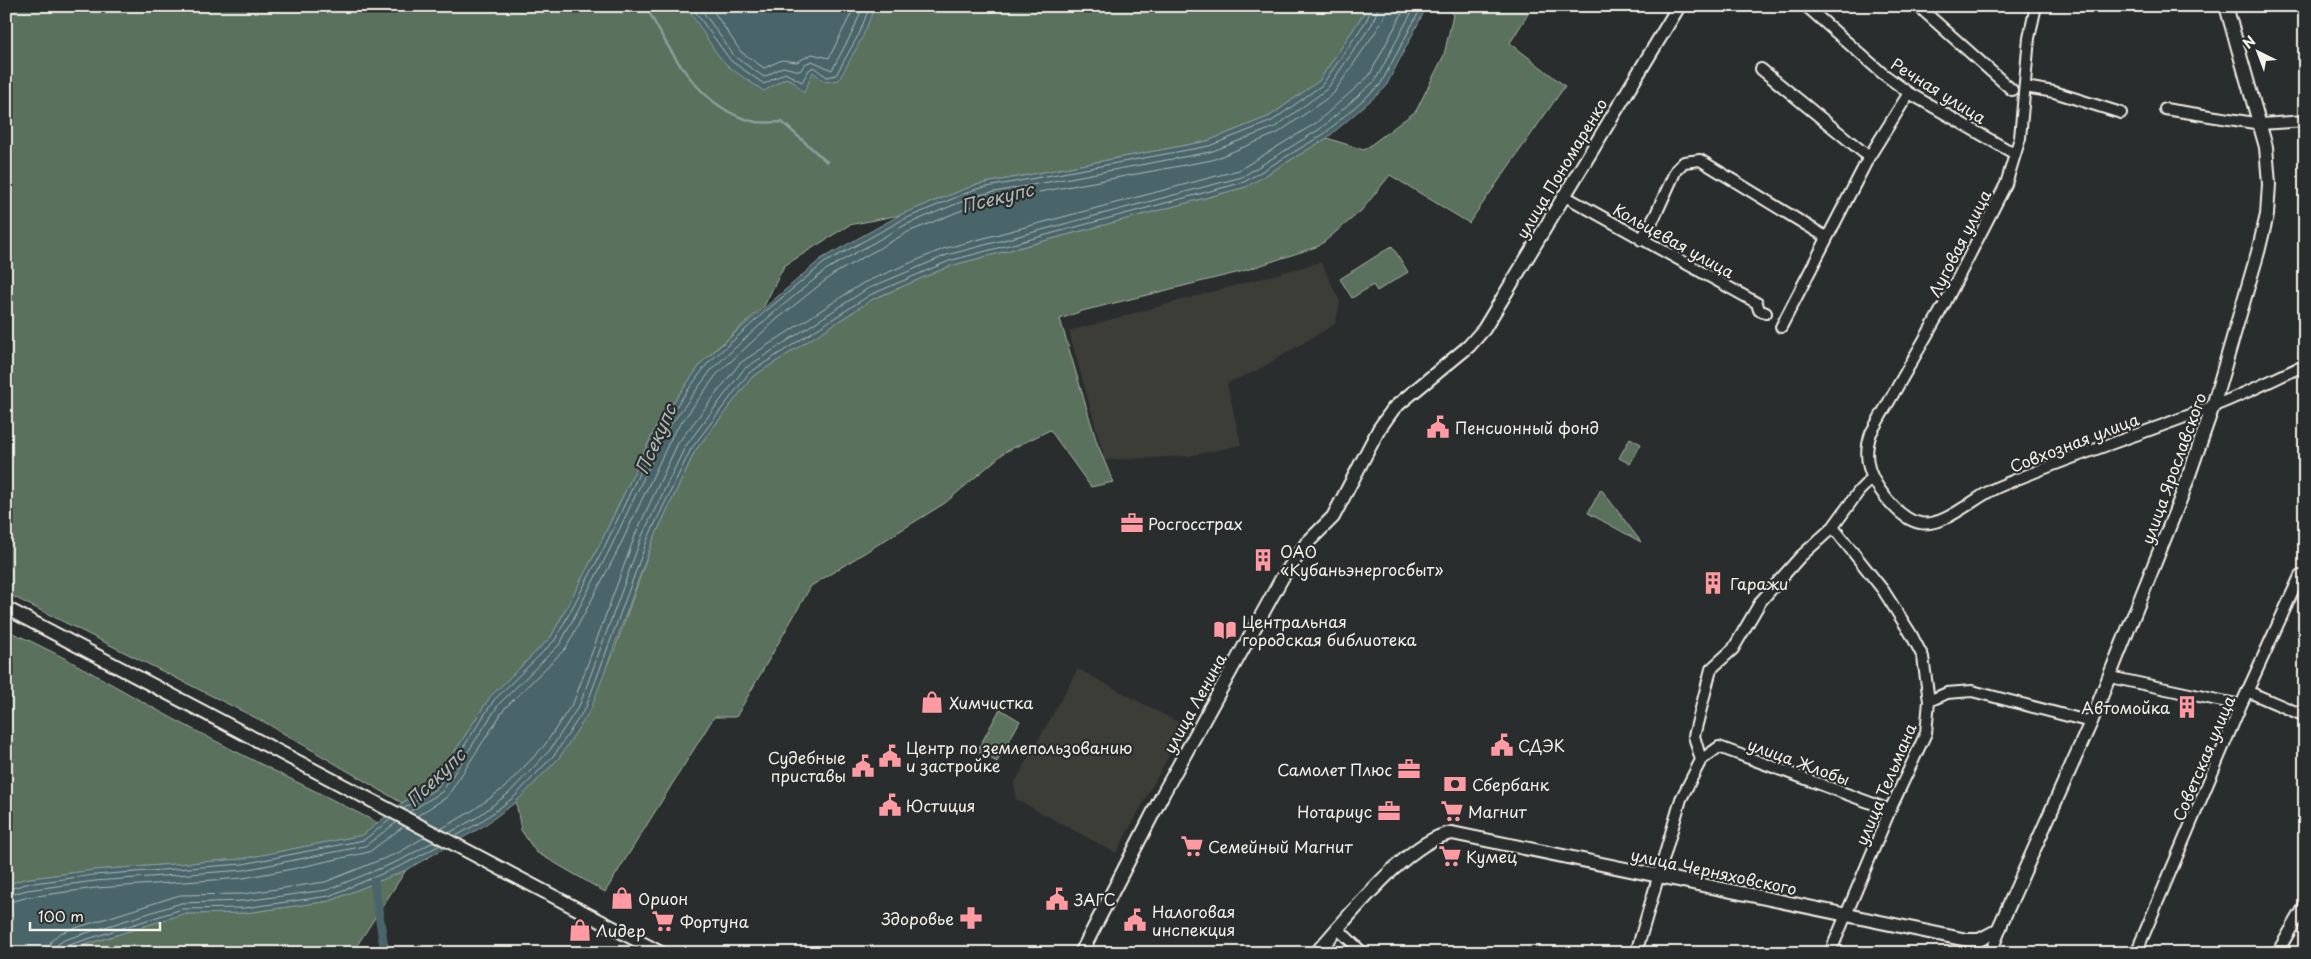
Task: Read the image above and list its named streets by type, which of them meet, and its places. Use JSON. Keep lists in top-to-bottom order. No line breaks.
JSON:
{"streets":{"street":["Речная улица","улица Пономаренко","Кольцевая улица","Луговая улица","Совхозная улица","улица Ярославского","улица Ленина","Советская улица","улица Жлобы","улица Тельмана","улица Черняховского"]},"crossings":[["Речная улица","Луговая улица"],["улица Пономаренко","Кольцевая улица"],["улица Пономаренко","улица Ленина"],["Луговая улица","Совхозная улица"],["Совхозная улица","улица Ярославского"],["улица Ярославского","улица Черняховского"],["улица Жлобы","улица Тельмана"],["улица Тельмана","улица Черняховского"]],"water":["Псекупс"],"places":{"public building":["Пенсионный фонд","СДЭК","Центр по землепользованию и застройке","Судебные приставы","Юстиция","ЗАГС","Налоговая инспекция"],"office":["Росгосстрах","Самолет Плюс","Нотариус"],"building":["ОАО «Кубаньэнергосбыт»","Гаражи","Автомойка"],"library":["Центральная городская библиотека"],"shop":["Химчистка","Орион","Лидер"],"bank":["Сбербанк"],"supermarket":["Магнит","Семейный Магнит","Кумец","Фортуна"],"pharmacy":["Здоровье"]},"scale_bar":"100 m","north":"top left"}
